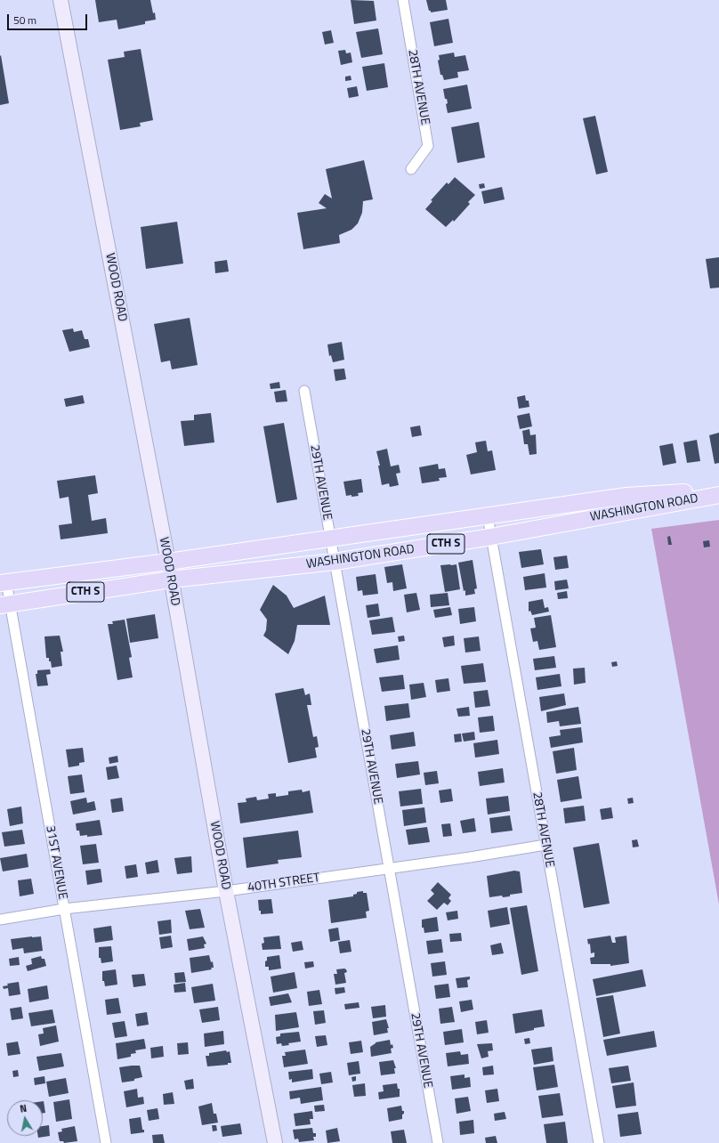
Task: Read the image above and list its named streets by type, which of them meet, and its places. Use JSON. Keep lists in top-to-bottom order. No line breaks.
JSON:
{"streets":{"main road":["WASHINGTON ROAD","CTH S"],"street":["28TH AVENUE","WOOD ROAD","29TH AVENUE","31ST AVENUE","40TH STREET"]},"crossings":[["28TH AVENUE","WASHINGTON ROAD"],["28TH AVENUE","40TH STREET"],["WOOD ROAD","WASHINGTON ROAD"],["WOOD ROAD","40TH STREET"],["29TH AVENUE","WASHINGTON ROAD"],["29TH AVENUE","40TH STREET"],["WASHINGTON ROAD","31ST AVENUE"],["31ST AVENUE","40TH STREET"]],"scale_bar":"50 m","north":"top"}
